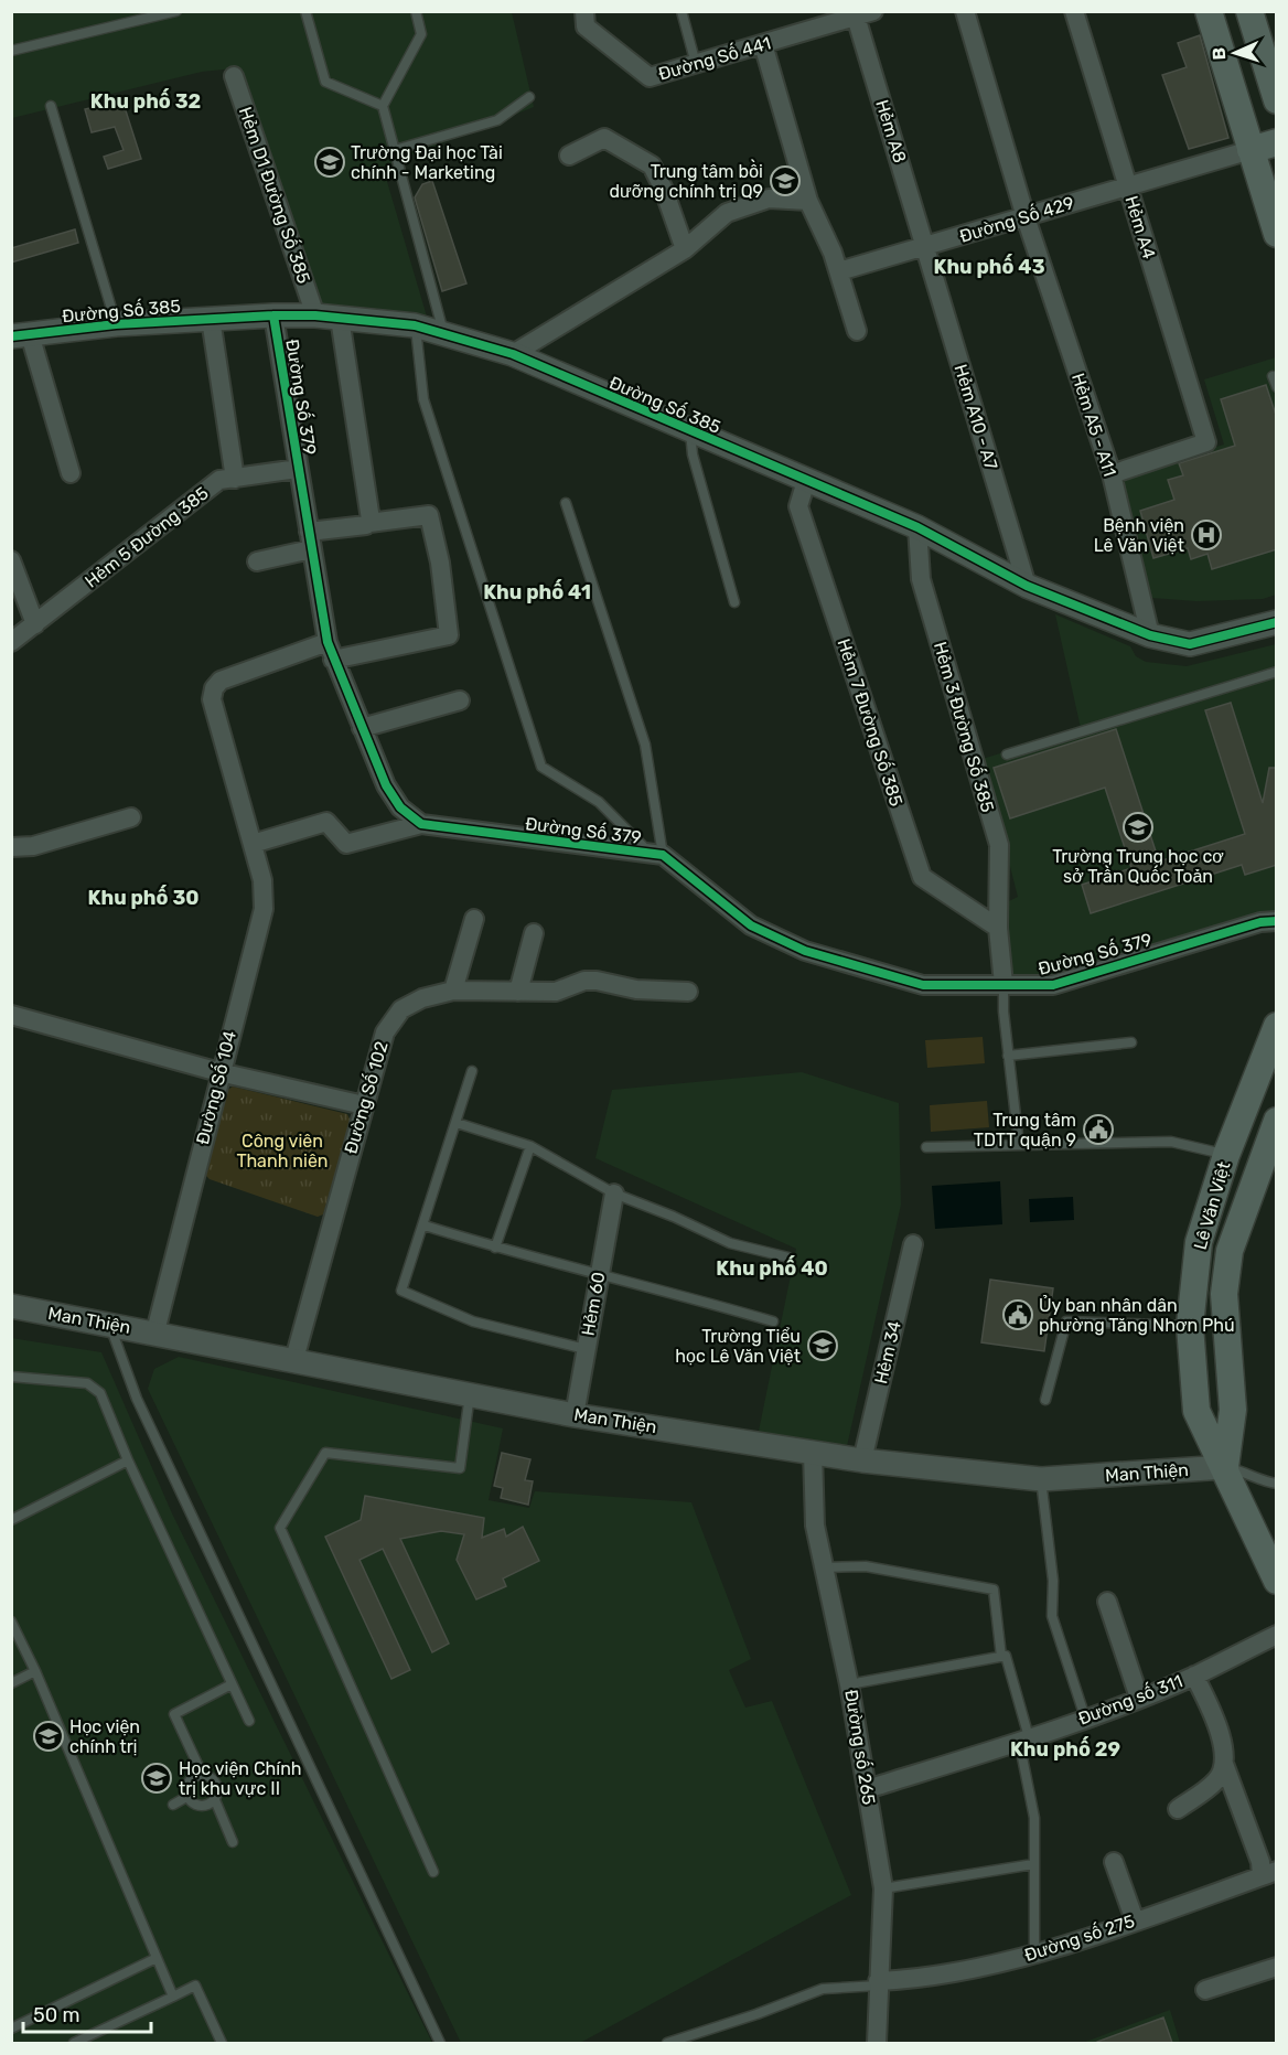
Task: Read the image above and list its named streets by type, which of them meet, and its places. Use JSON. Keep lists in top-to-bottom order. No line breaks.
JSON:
{"streets":{"main road":["Lê Văn Việt"],"street":["Đường Số 441","Hẻm A8","Hẻm D1 Đường Số 385","Đường Số 429","Hẻm A4","Đường Số 385","Đường Số 379","Hẻm A10 - A7","Hẻm A5 - A11","Hẻm 5 Đường 385","Hẻm 7 Đường Số 385","Hẻm 3 Đường Số 385","Đường Số 104","Đường Số 102","Hẻm 60","Man Thiện","Hẻm 34","Đường số 311","Đường số 265","Đường số 275"]},"crossings":[["Đường Số 441","Hẻm A8"],["Hẻm A8","Đường Số 429"],["Hẻm A8","Hẻm A10 - A7"],["Hẻm D1 Đường Số 385","Đường Số 385"],["Đường Số 429","Hẻm A4"],["Đường Số 429","Hẻm A10 - A7"],["Đường Số 429","Hẻm A5 - A11"],["Hẻm A4","Hẻm A5 - A11"],["Đường Số 385","Đường Số 379"],["Đường Số 385","Hẻm A10 - A7"],["Đường Số 385","Hẻm A5 - A11"],["Đường Số 385","Hẻm 7 Đường Số 385"],["Đường Số 385","Hẻm 3 Đường Số 385"],["Đường Số 379","Hẻm 5 Đường 385"],["Đường Số 379","Hẻm 3 Đường Số 385"],["Hẻm 7 Đường Số 385","Hẻm 3 Đường Số 385"],["Đường Số 104","Man Thiện"],["Đường Số 102","Man Thiện"],["Lê Văn Việt","Man Thiện"],["Hẻm 60","Man Thiện"],["Man Thiện","Hẻm 34"],["Man Thiện","Đường số 265"],["Đường số 311","Đường số 265"],["Đường số 265","Đường số 275"]],"districts":["Khu phố 32","Khu phố 43","Khu phố 41","Khu phố 30","Khu phố 40","Khu phố 29"],"parks":["Công viên Thanh niên"],"places":{"school or university":["Trường Đại học Tài chính - Marketing","Trung tâm bồi dưỡng chính trị Q9","Trường Trung học cơ sở Trần Quốc Toản","Trường Tiểu học Lê Văn Việt","Học viện chính trị","Học viện Chính trị khu vực II"],"hospital":["Bệnh viện Lê Văn Việt"],"public building":["Trung tâm TDTT quận 9","Ủy ban nhân dân phường Tăng Nhơn Phú"]},"scale_bar":"50 m","north":"left"}
